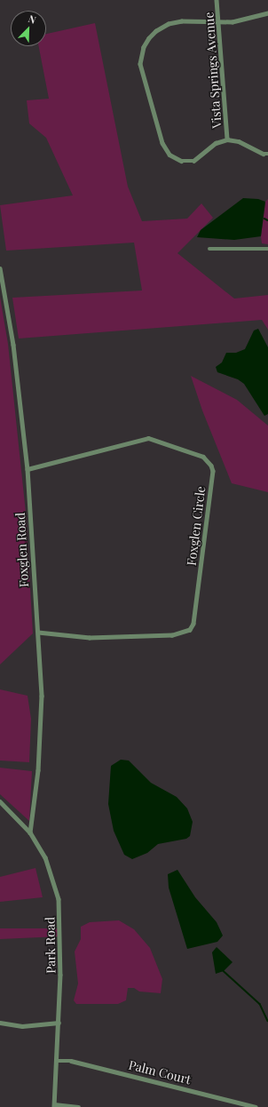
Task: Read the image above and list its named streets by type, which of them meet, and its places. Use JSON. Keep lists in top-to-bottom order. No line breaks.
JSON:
{"streets":{"street":["Vista Springs Avenue","Foxglen Circle","Foxglen Road","Park Road","Palm Court"]},"crossings":[["Foxglen Circle","Foxglen Road"],["Foxglen Road","Park Road"],["Park Road","Palm Court"]],"north":"top right"}
